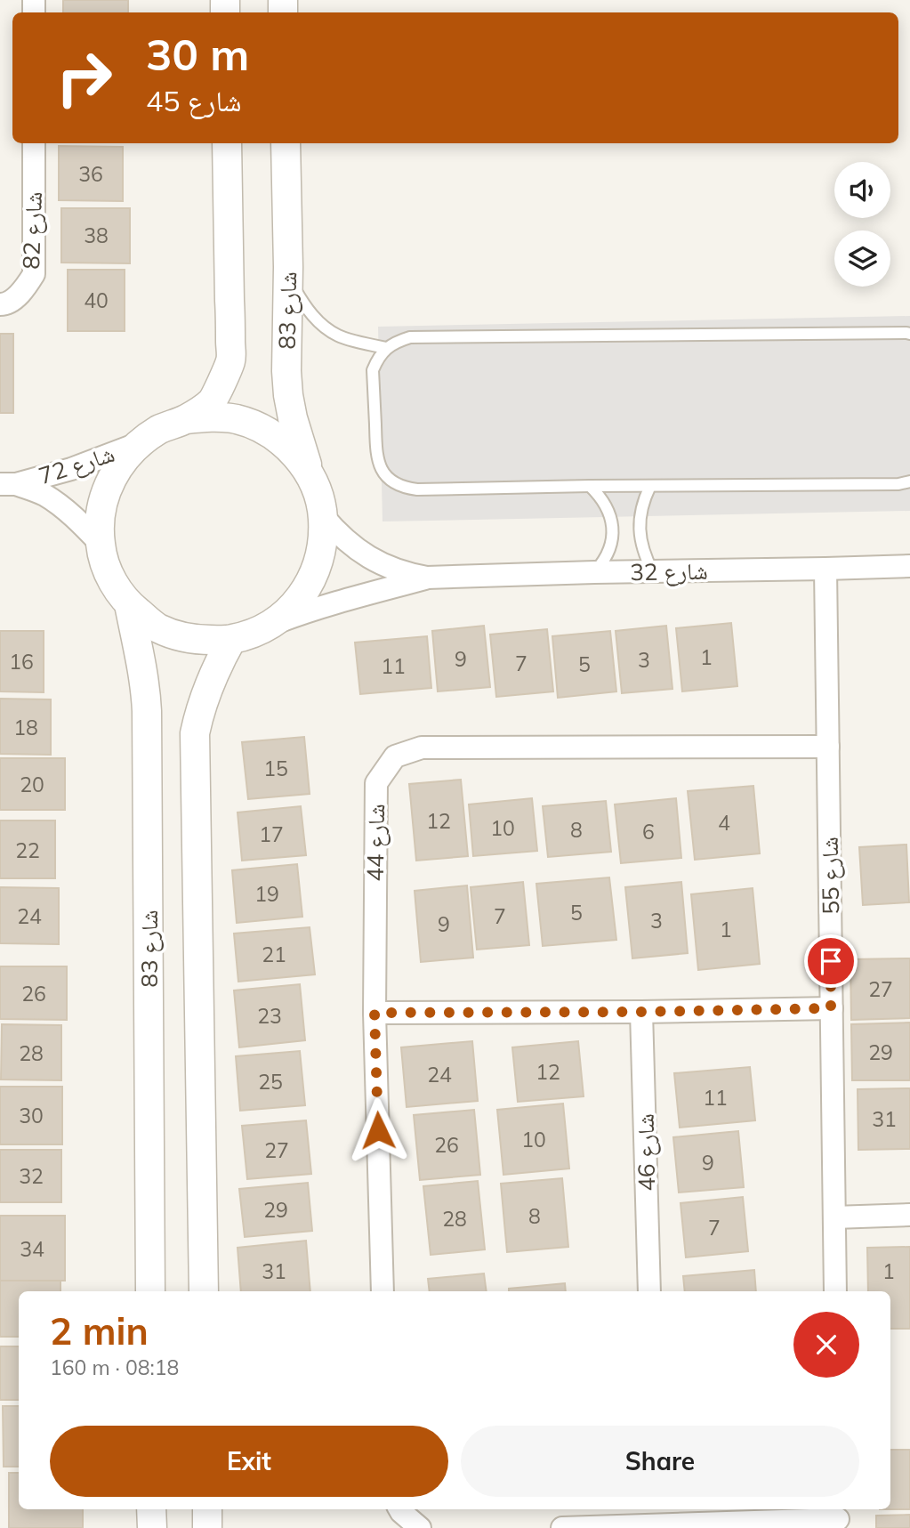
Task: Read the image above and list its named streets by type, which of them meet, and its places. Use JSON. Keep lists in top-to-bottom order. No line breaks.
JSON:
{"streets":{"street":["شارع 82","شارع 83","شارع 72","شارع 32","شارع 44","شارع 55","شارع 46"]},"crossings":[["شارع 83","شارع 32"],["شارع 32","شارع 55"],["شارع 44","شارع 55"]],"house_numbers":["36","38","40","1","9","3","16","7","5","11","18","15","20","12","4","10","8","6","17","22","19","5","24","7","3","9","1","21","27","26","23","29","28","12","24","25","11","30","31","10","26","27","9","32","29","8","28","7","34","31","1"],"page":{"turn":["30 m","شارع 45"],"heading":["2 min","160 m · 08:18"],"buttons":["Exit","Share"]}}
